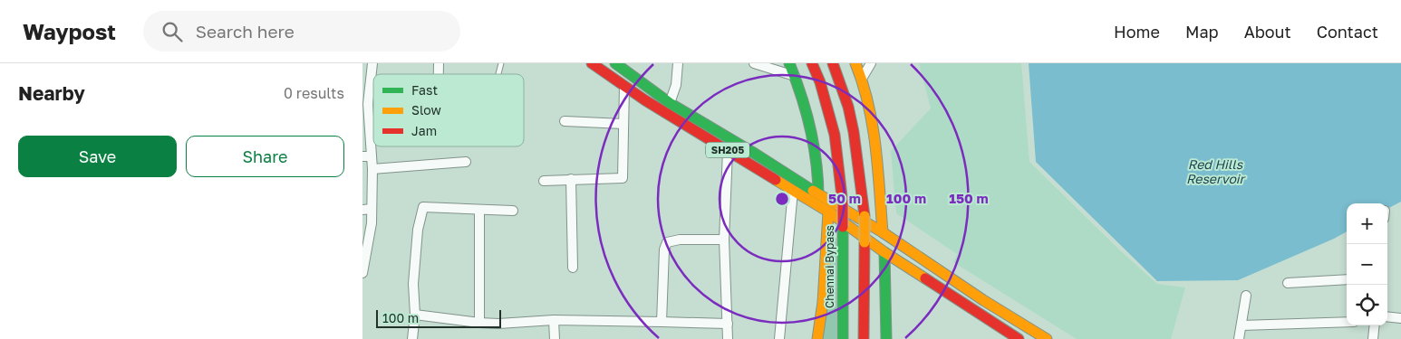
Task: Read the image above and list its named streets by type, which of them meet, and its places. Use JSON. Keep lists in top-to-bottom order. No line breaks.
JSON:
{"streets":{"main road":["SH205","Chennai Bypass"]},"water":["Red Hills Reservoir"],"legend":["Fast","Slow","Jam"],"scale_bar":"100 m","page":{"header":"Waypost","search":"Search here","nav":["Home","Map","About","Contact"],"heading":["Nearby","0 results"],"buttons":["Save","Share"],"map_buttons":["+","−"],"scale":"100 m"},"rings":["50 m","100 m","150 m"]}
